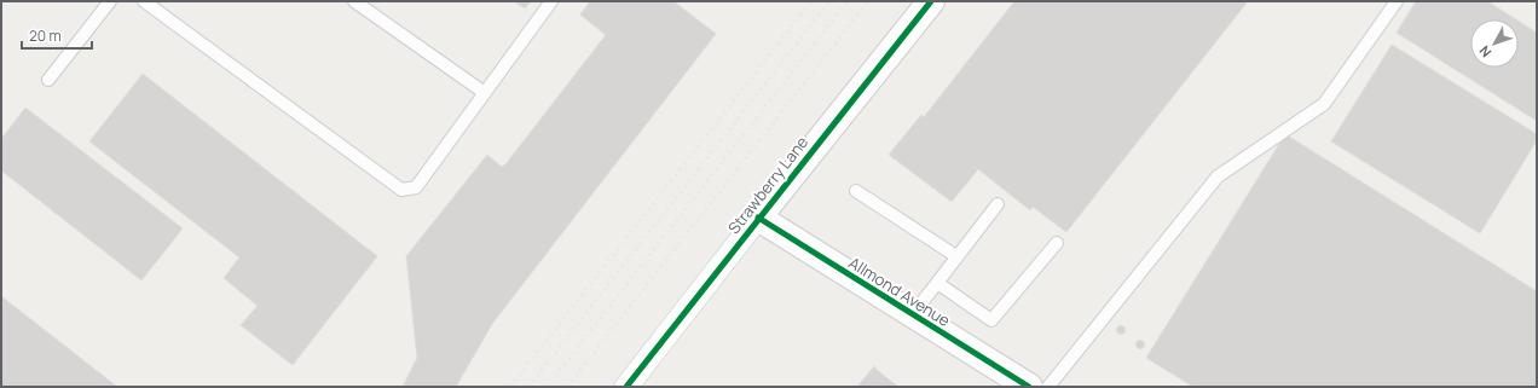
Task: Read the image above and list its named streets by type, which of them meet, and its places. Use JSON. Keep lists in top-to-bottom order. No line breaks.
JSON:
{"streets":{"street":["Strawberry Lane","Allmond Avenue"]},"crossings":[["Strawberry Lane","Allmond Avenue"]],"scale_bar":"20 m","north":"bottom left"}
